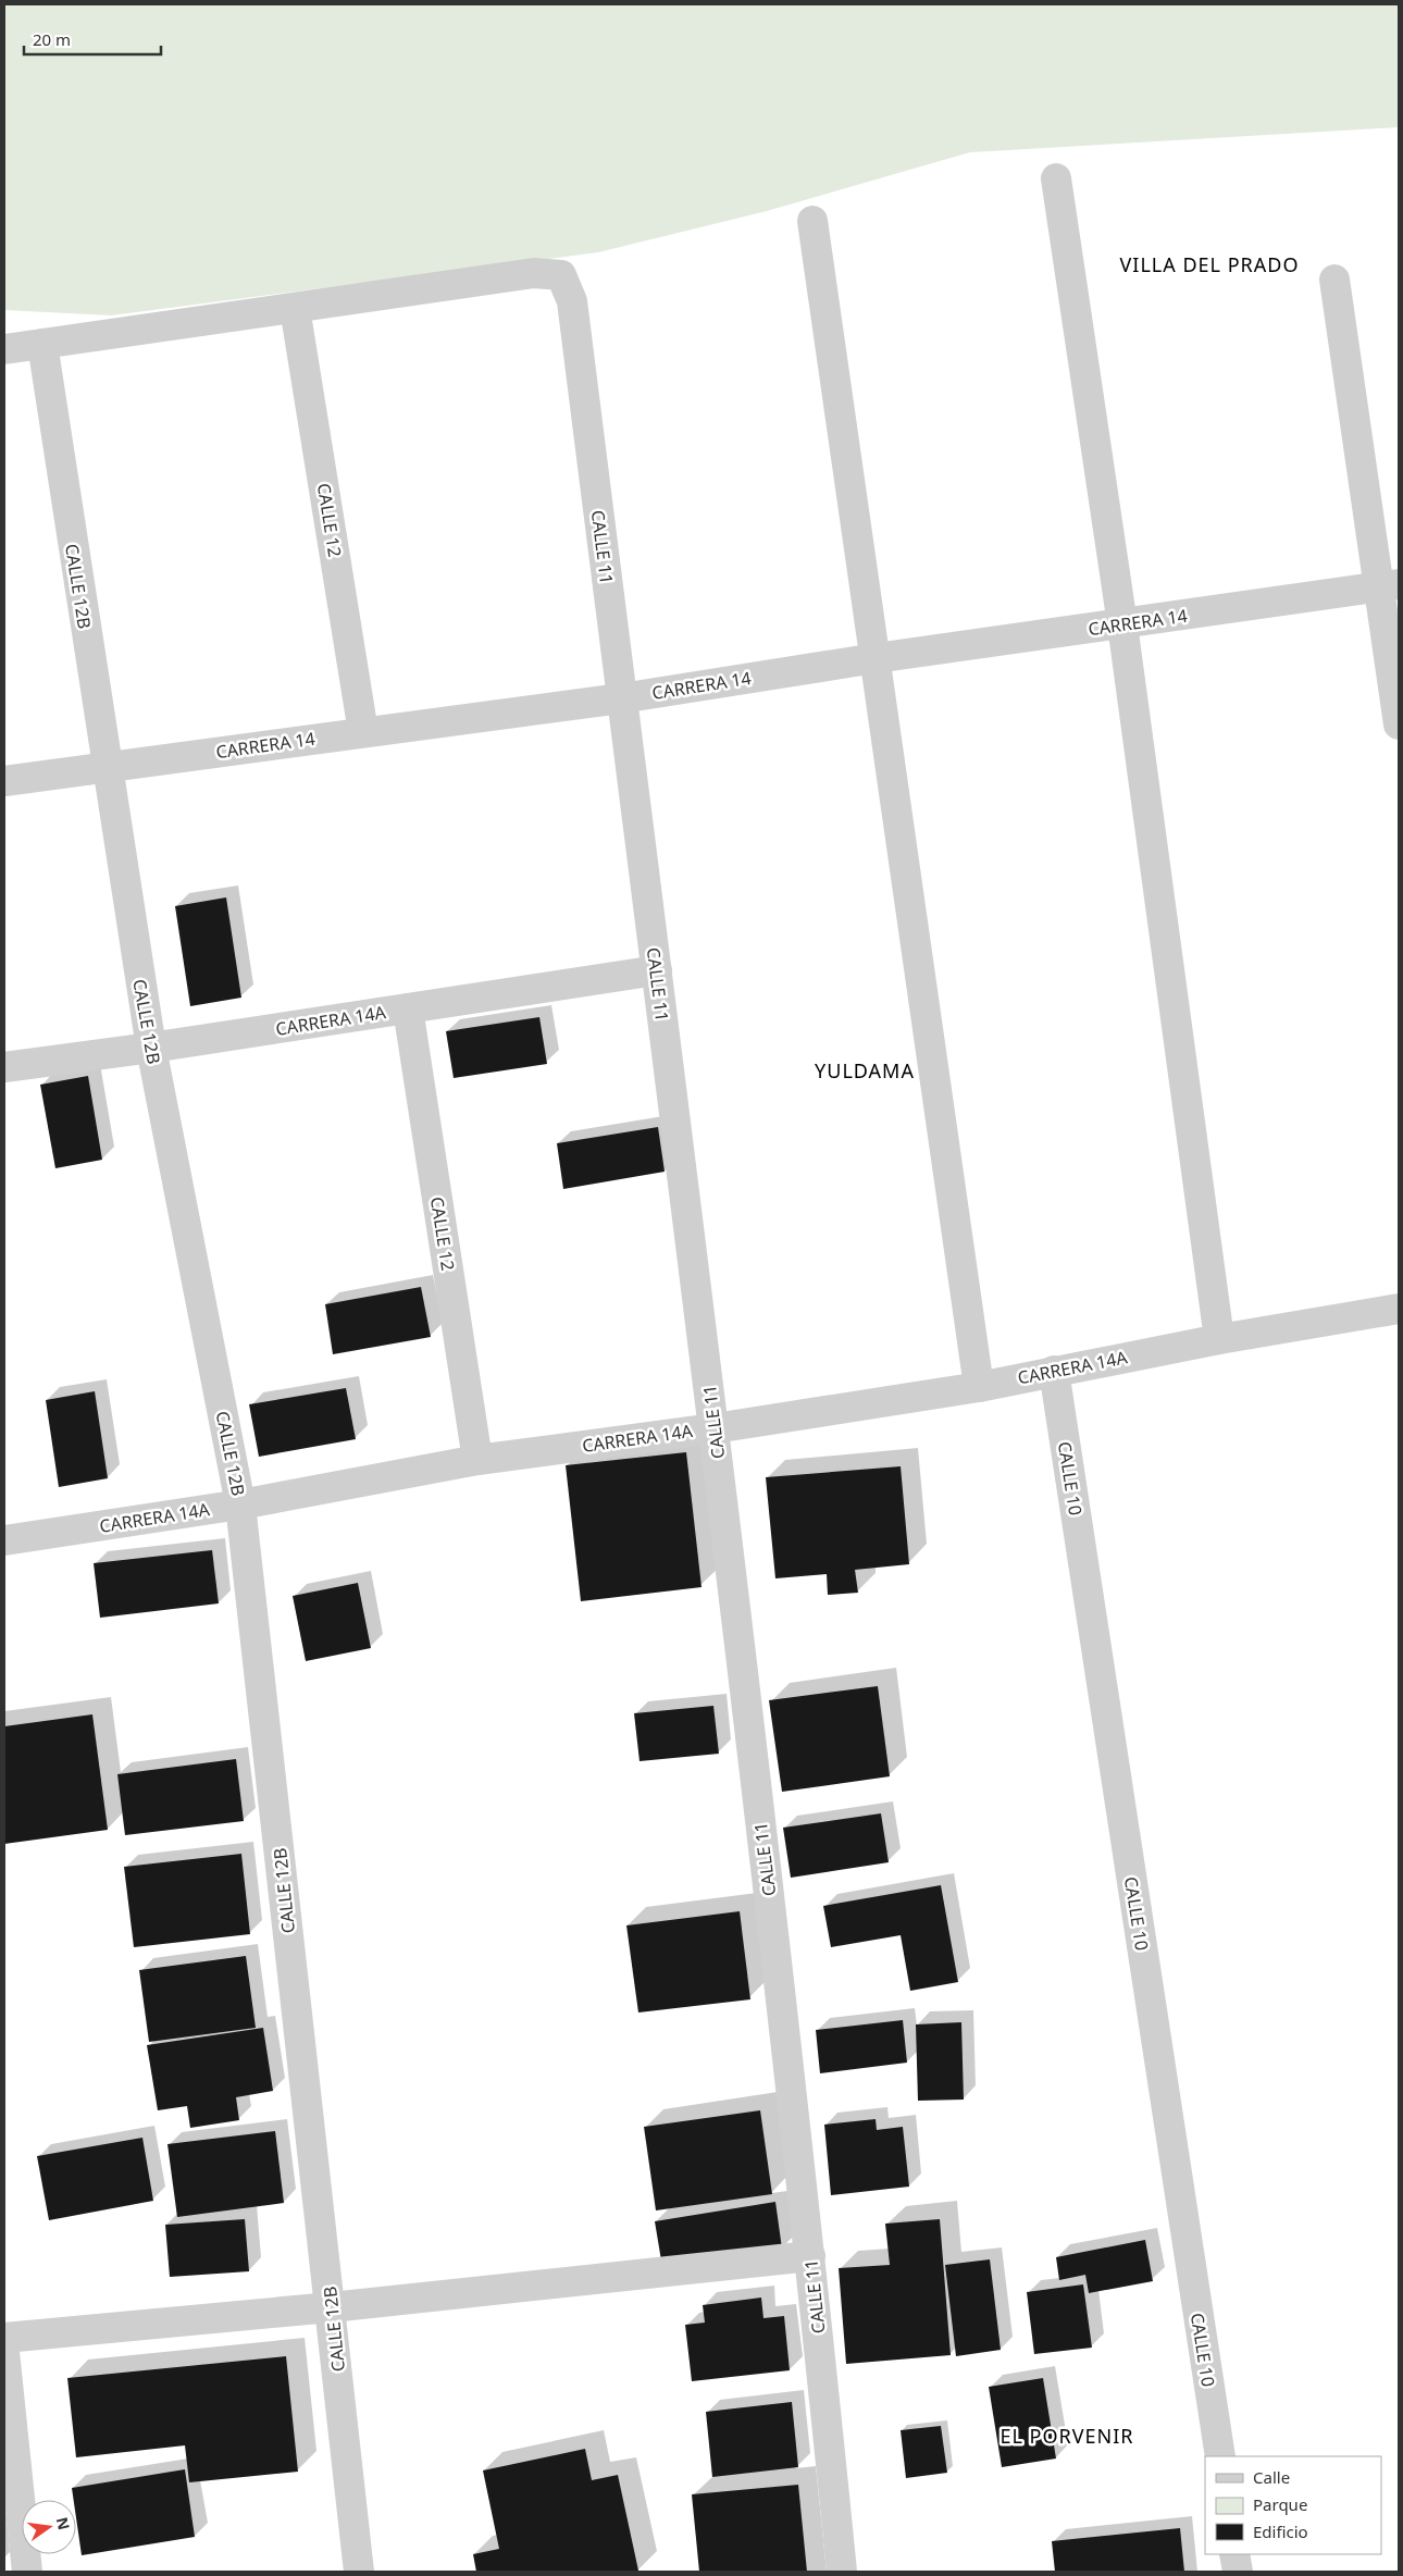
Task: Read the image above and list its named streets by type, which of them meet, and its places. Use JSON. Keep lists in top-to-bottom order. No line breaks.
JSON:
{"streets":{"street":["CALLE 12","CALLE 11","CALLE 12B","CARRERA 14","CARRERA 14A","CALLE 10"]},"crossings":[["CALLE 12","CALLE 11"],["CALLE 12","CARRERA 14"],["CALLE 12","CARRERA 14A"],["CALLE 11","CARRERA 14"],["CALLE 11","CARRERA 14A"],["CALLE 12B","CARRERA 14"],["CALLE 12B","CARRERA 14A"],["CARRERA 14A","CALLE 10"]],"districts":["VILLA DEL PRADO","YULDAMA","EL PORVENIR"],"legend":["Calle","Parque","Edificio"],"scale_bar":"20 m","north":"right"}
